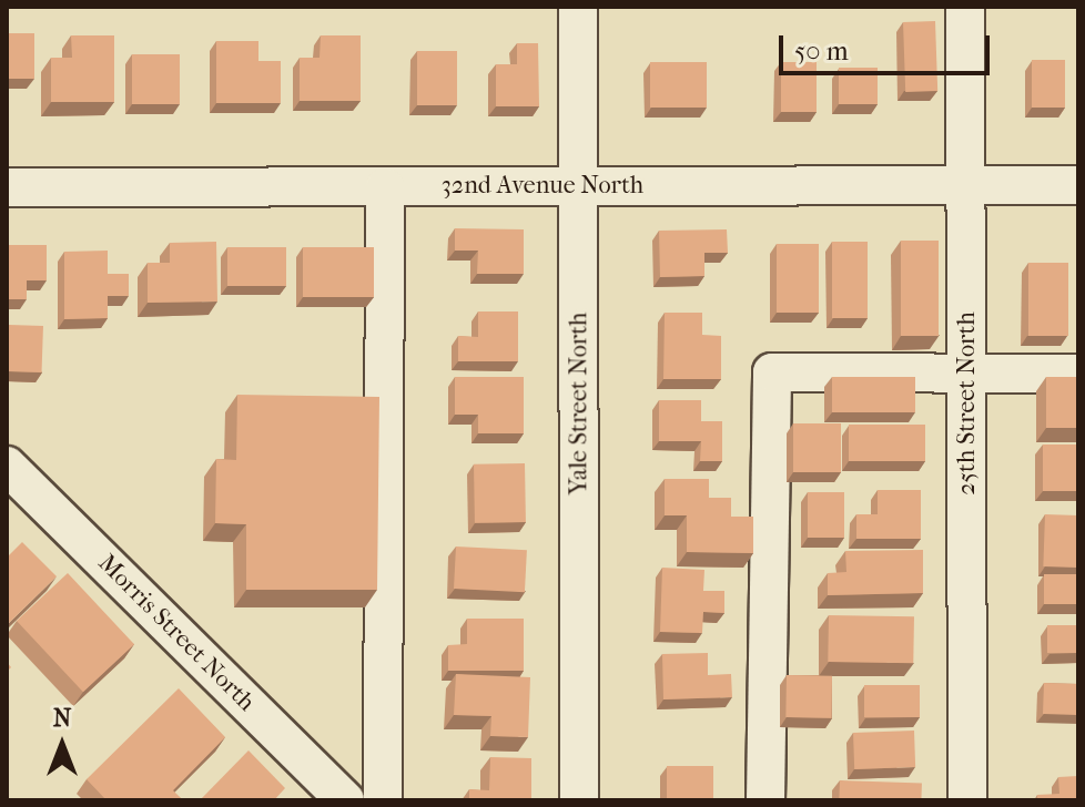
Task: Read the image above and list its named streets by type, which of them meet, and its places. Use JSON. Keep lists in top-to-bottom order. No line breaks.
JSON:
{"streets":{"street":["32nd Avenue North","Yale Street North","25th Street North","Morris Street North"]},"crossings":[["32nd Avenue North","Yale Street North"],["32nd Avenue North","25th Street North"]],"scale_bar":"50 m","north":"top"}
